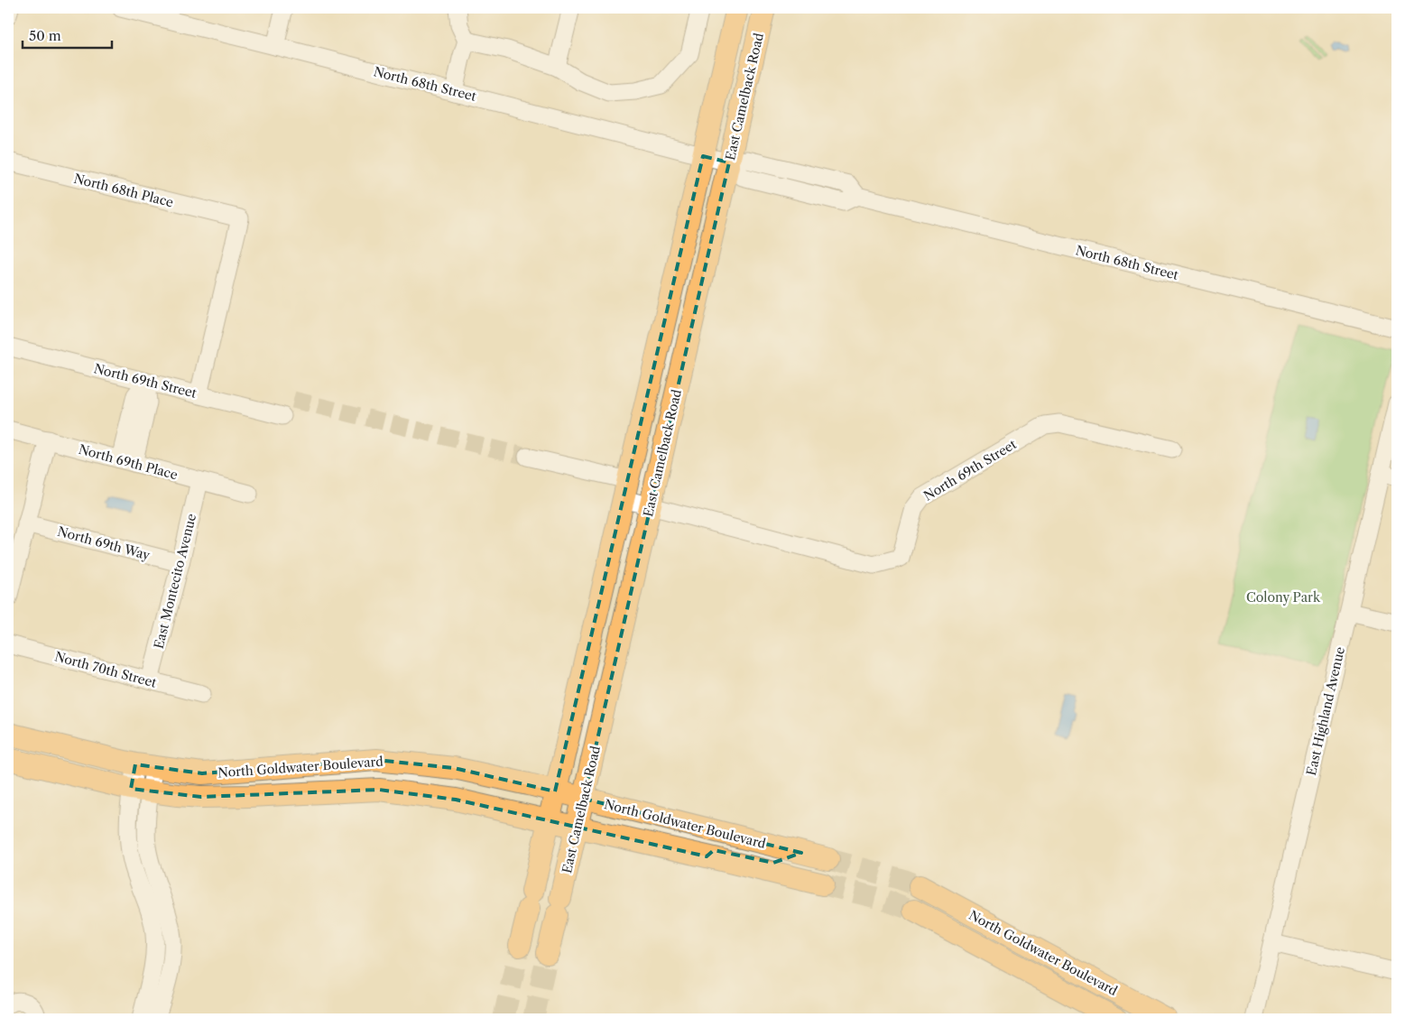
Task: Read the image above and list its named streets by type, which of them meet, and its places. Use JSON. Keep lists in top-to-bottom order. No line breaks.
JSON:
{"streets":{"main road":["East Camelback Road","North Goldwater Boulevard"],"street":["North 68th Street","North 68th Place","North 69th Street","North 69th Place","North 69th Way","East Montecito Avenue","North 70th Street","East Highland Avenue"]},"crossings":[["North 68th Street","East Camelback Road"],["East Camelback Road","North 69th Street"],["East Camelback Road","North Goldwater Boulevard"],["North 68th Place","North 69th Street"],["North 69th Place","East Montecito Avenue"],["North 69th Way","East Montecito Avenue"],["East Montecito Avenue","North 70th Street"]],"parks":["Colony Park"],"scale_bar":"50 m"}
